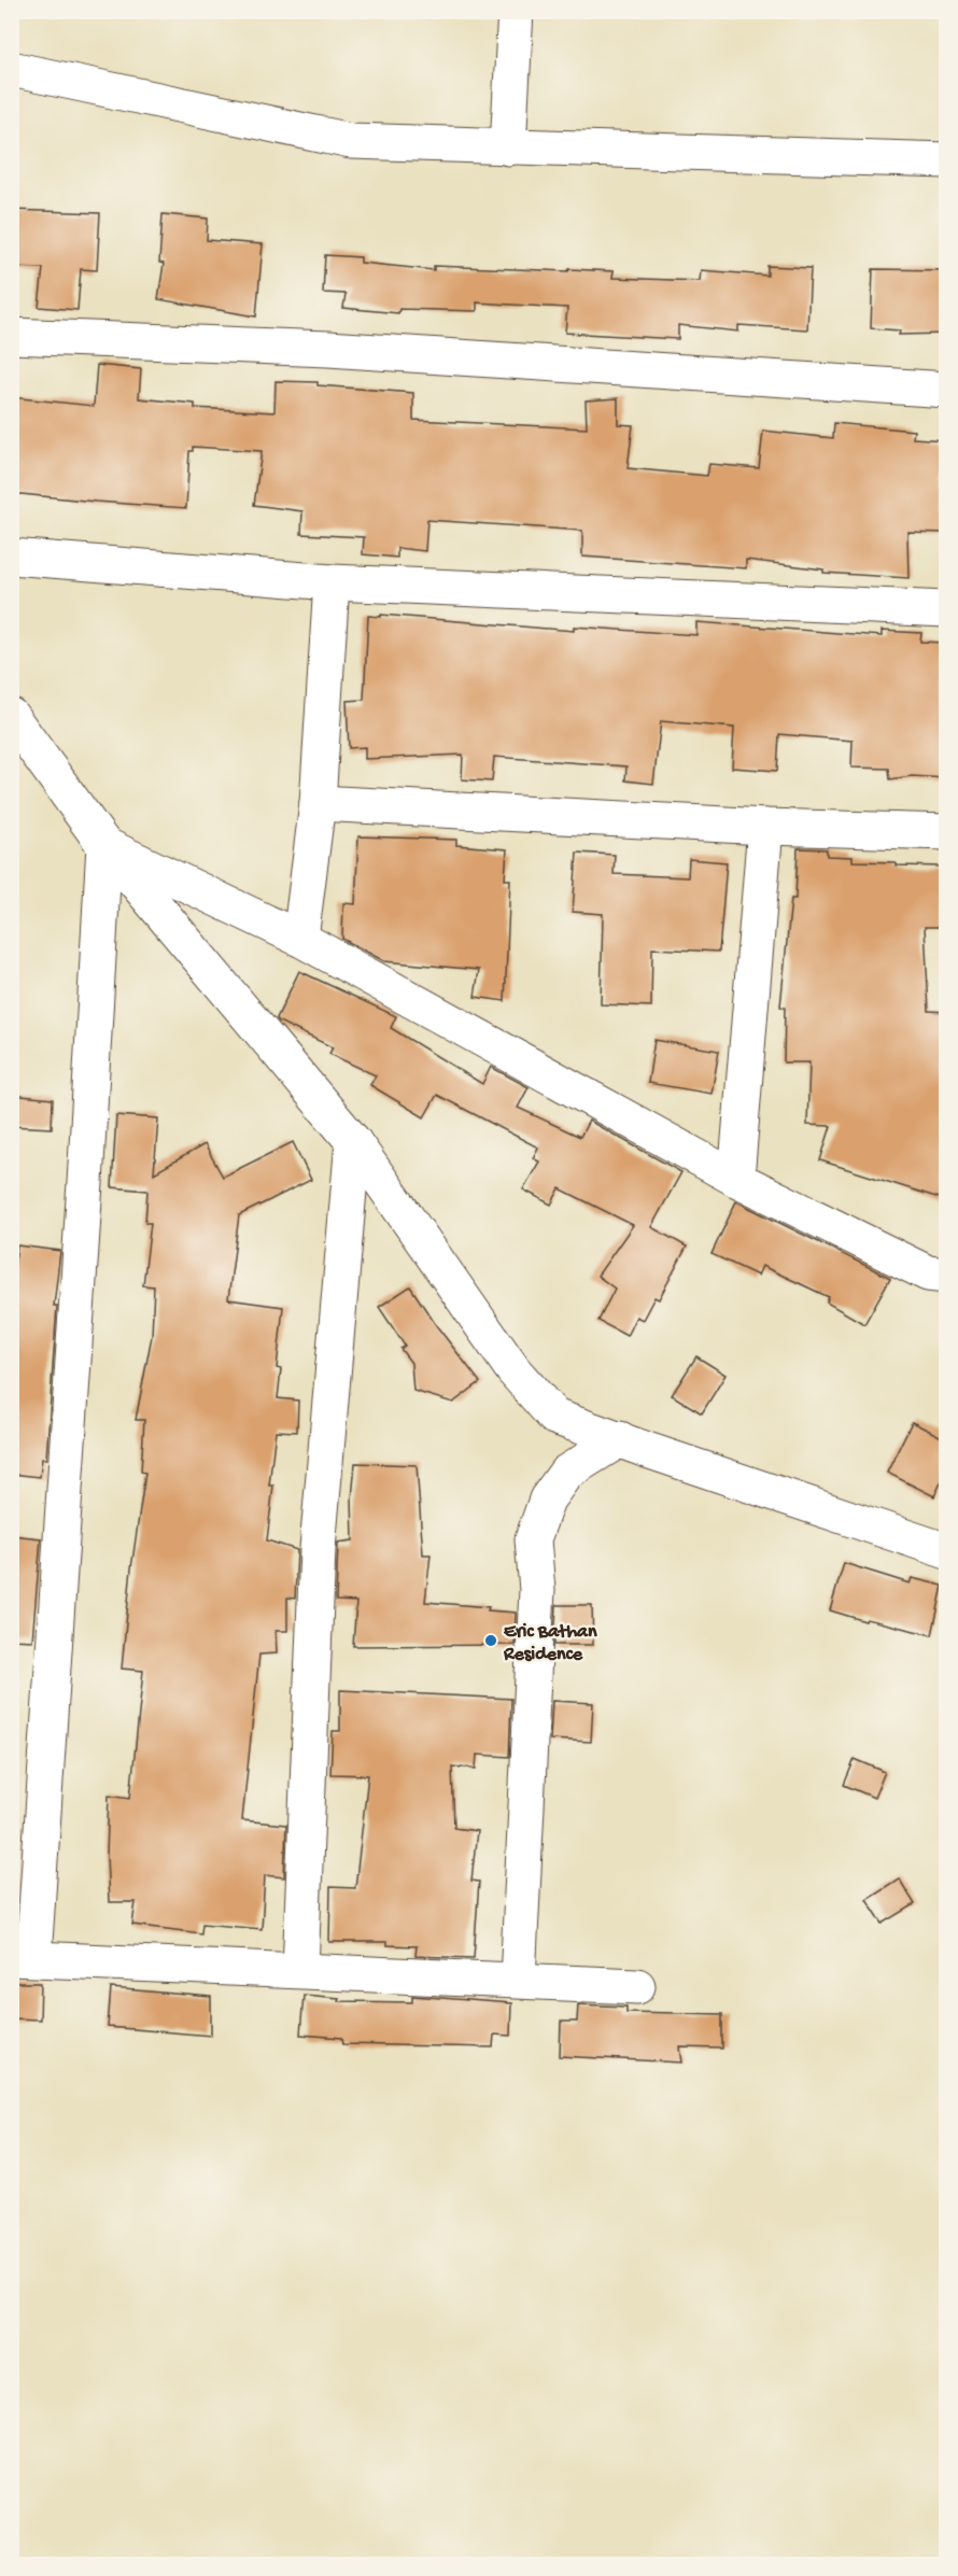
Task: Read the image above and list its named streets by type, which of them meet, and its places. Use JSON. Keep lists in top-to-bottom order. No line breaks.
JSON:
{"places":["Eric Bathan Residence"]}
